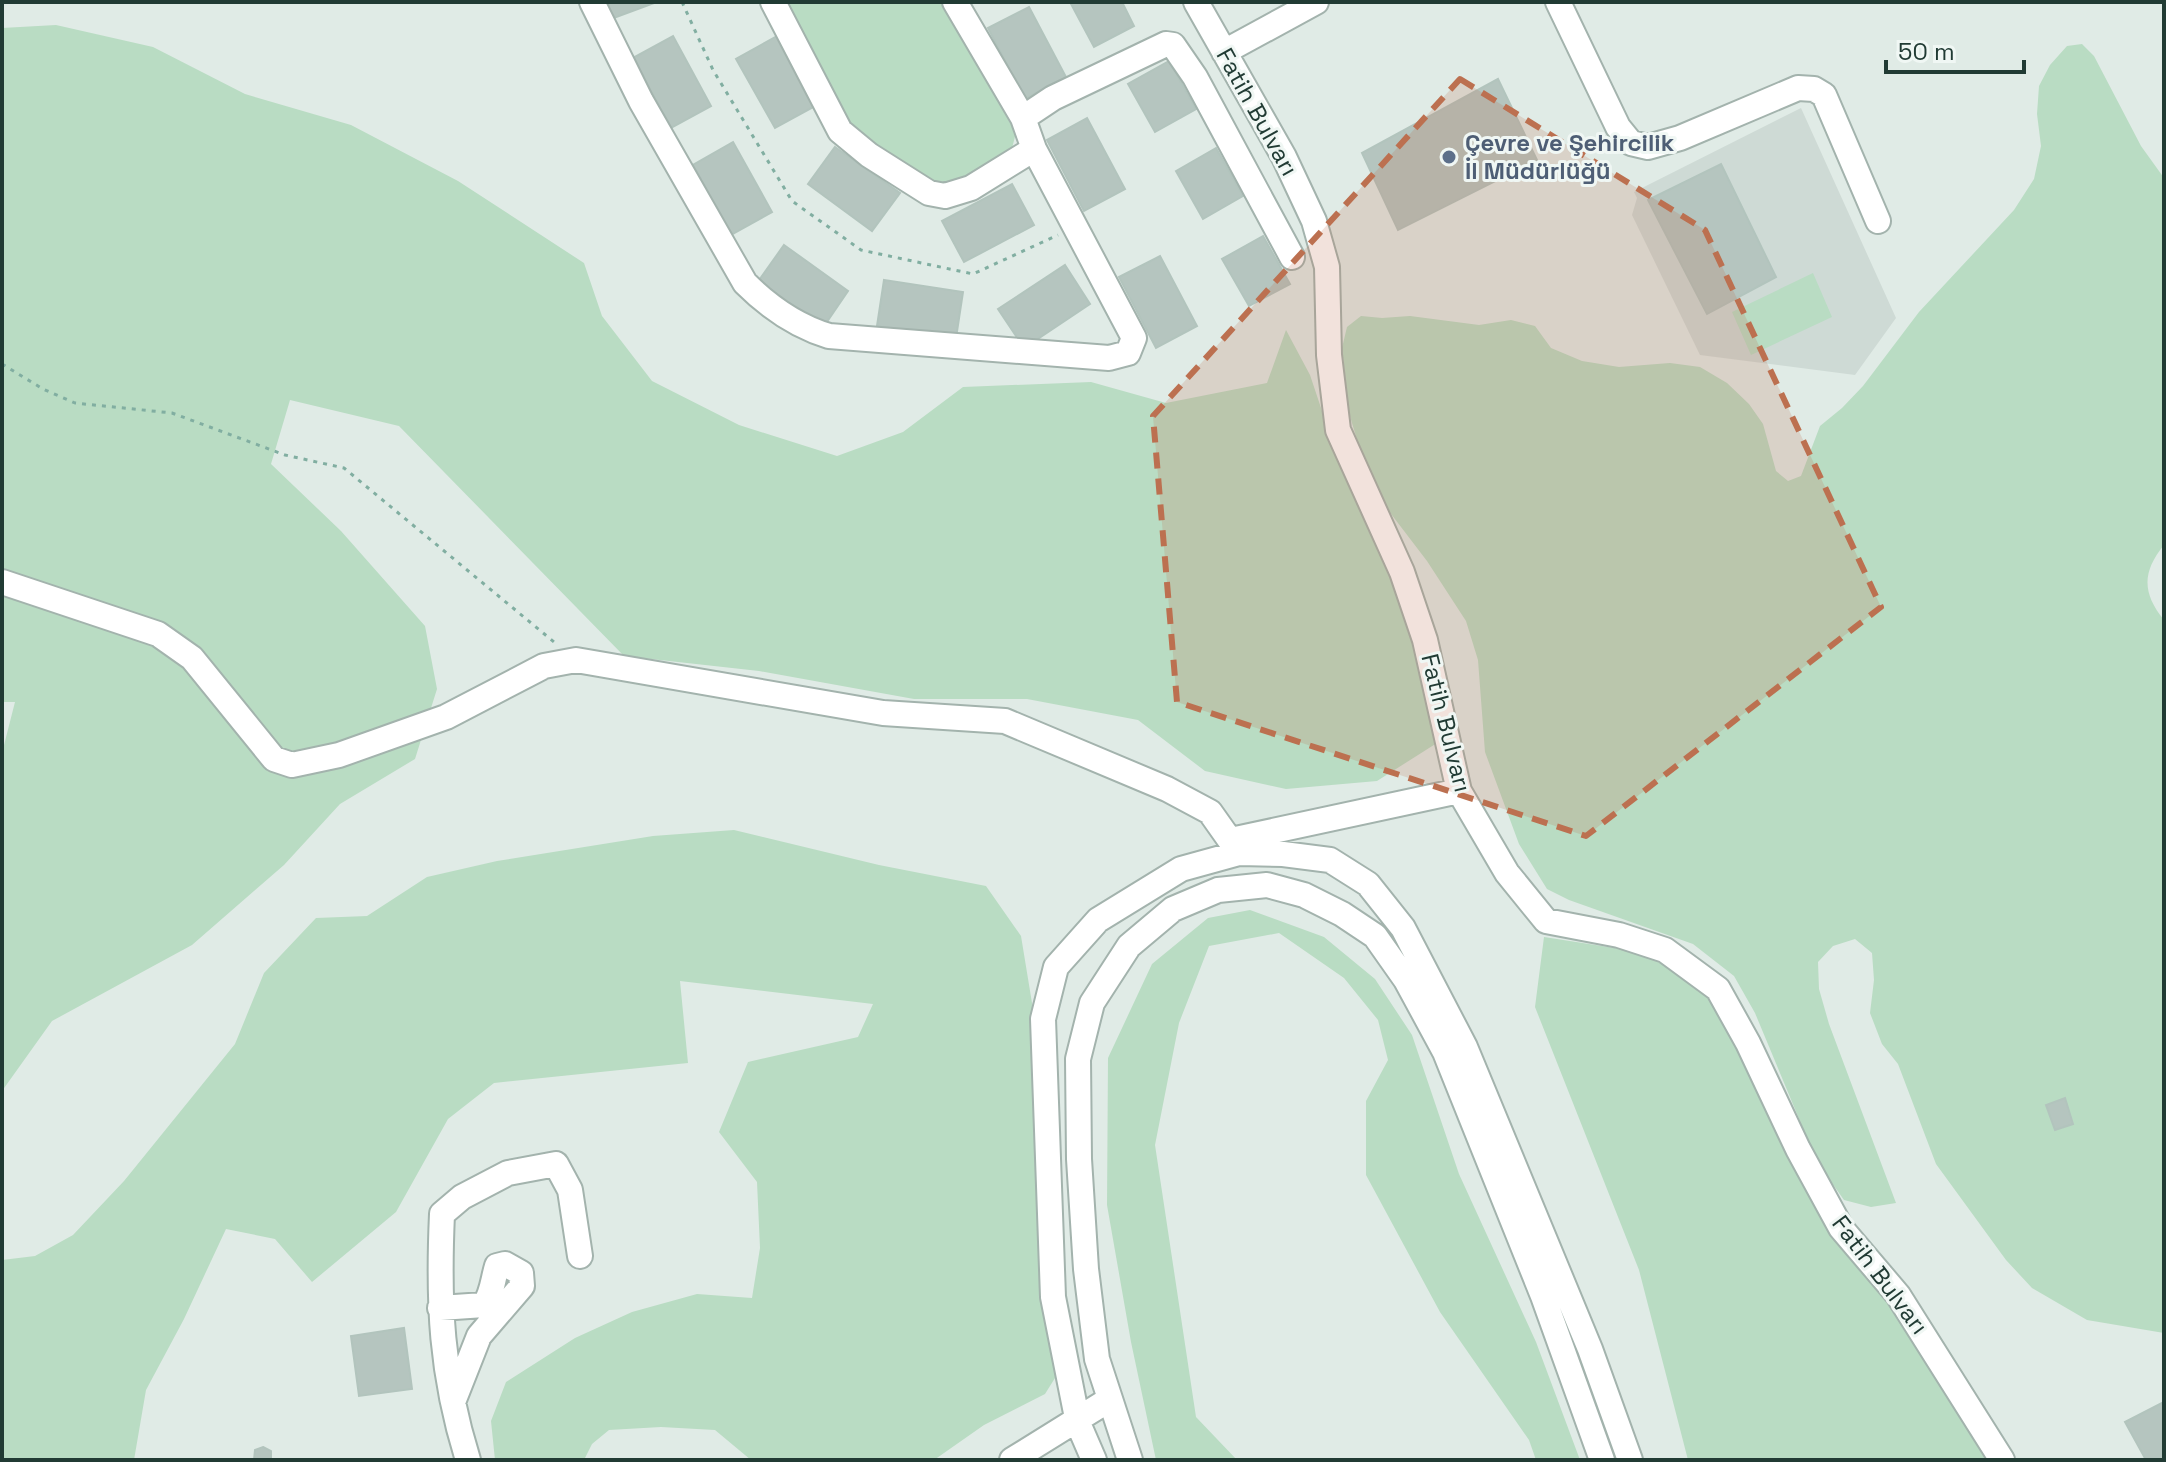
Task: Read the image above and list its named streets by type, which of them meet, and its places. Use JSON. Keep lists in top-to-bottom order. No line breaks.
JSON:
{"streets":{"street":["Fatih Bulvarı"]},"places":["Çevre ve Şehircilik İl Müdürlüğü"],"scale_bar":"50 m"}
